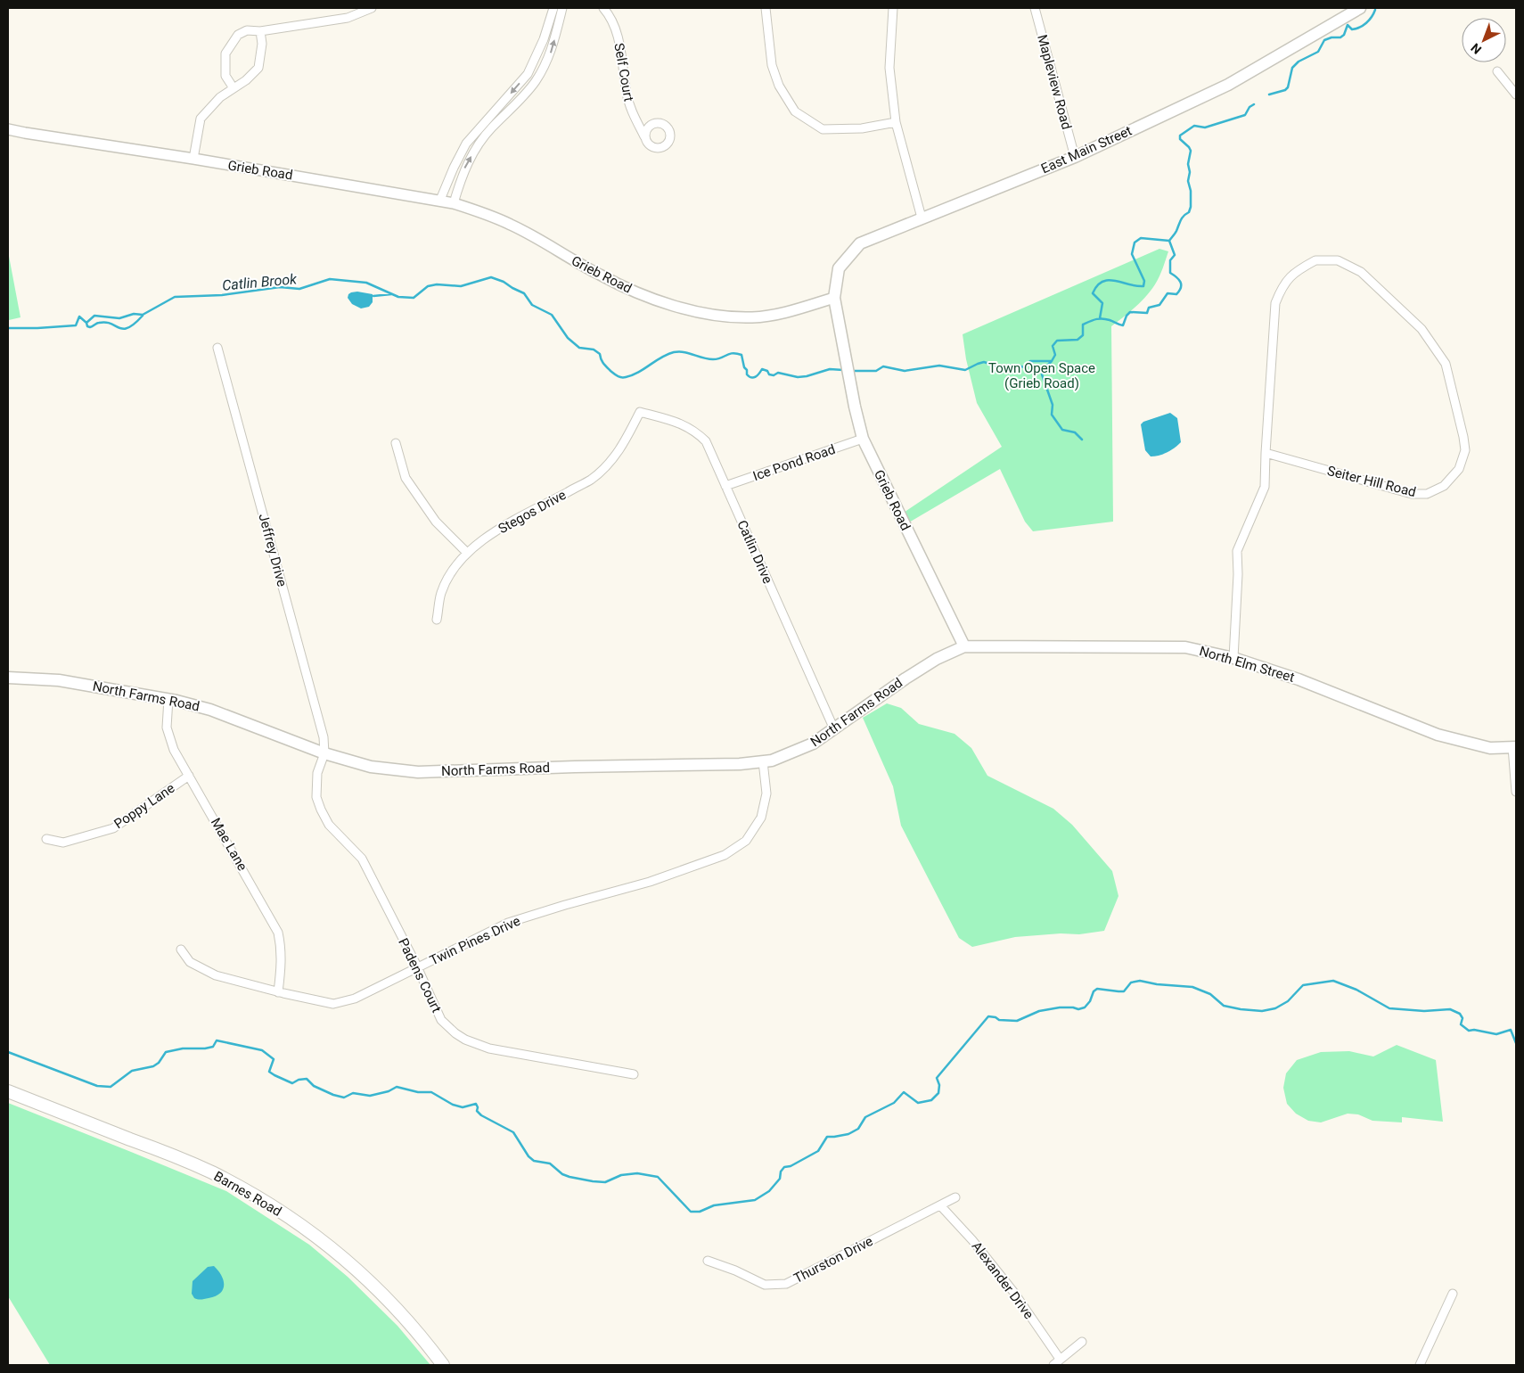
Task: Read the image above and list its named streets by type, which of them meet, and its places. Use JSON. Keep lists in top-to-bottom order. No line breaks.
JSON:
{"streets":{"main road":["East Main Street","Grieb Road","North Elm Street","North Farms Road","Barnes Road"],"street":["Self Court","Mapleview Road","Ice Pond Road","Seiter Hill Road","Stegos Drive","Jeffrey Drive","Catlin Drive","Poppy Lane","Mae Lane","Twin Pines Drive","Padens Court","Thurston Drive","Alexander Drive"]},"crossings":[["Mapleview Road","East Main Street"],["East Main Street","Grieb Road"],["Grieb Road","Ice Pond Road"],["Grieb Road","North Elm Street"],["Grieb Road","North Farms Road"],["Ice Pond Road","Catlin Drive"],["Seiter Hill Road","North Elm Street"],["Stegos Drive","Catlin Drive"],["Jeffrey Drive","North Farms Road"],["Jeffrey Drive","Padens Court"],["Catlin Drive","North Farms Road"],["North Elm Street","North Farms Road"],["North Farms Road","Mae Lane"],["North Farms Road","Twin Pines Drive"],["North Farms Road","Padens Court"],["Poppy Lane","Mae Lane"],["Mae Lane","Twin Pines Drive"],["Twin Pines Drive","Padens Court"],["Thurston Drive","Alexander Drive"]],"water":["Catlin Brook"],"parks":["Town Open Space (Grieb Road)"],"north":"bottom left"}
